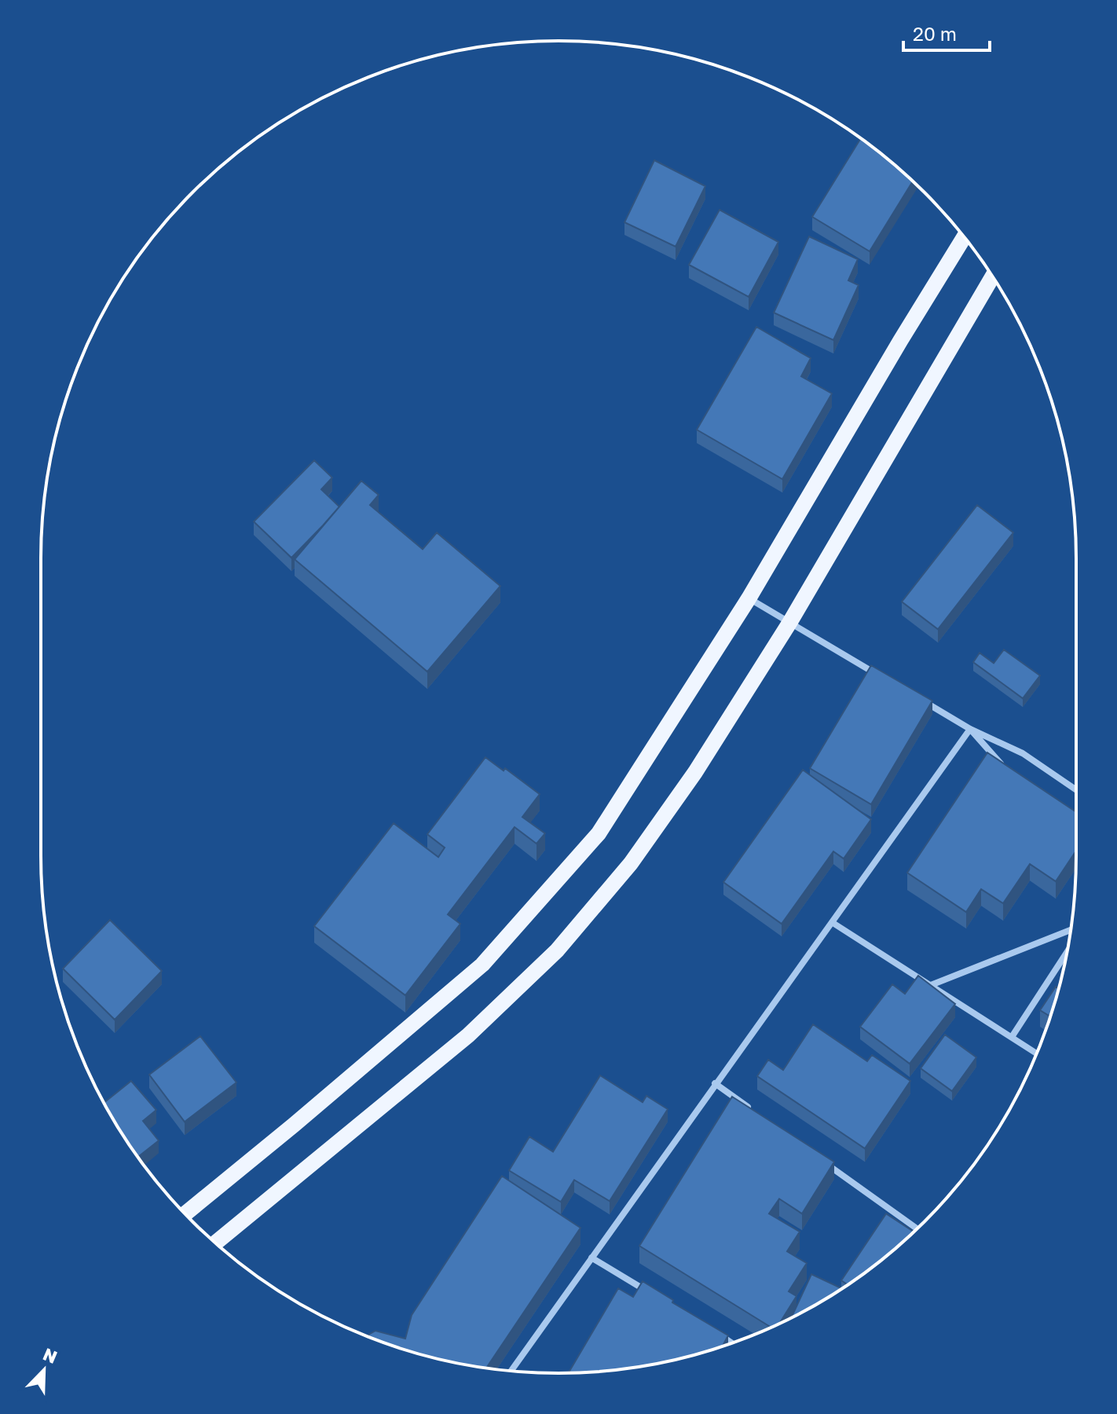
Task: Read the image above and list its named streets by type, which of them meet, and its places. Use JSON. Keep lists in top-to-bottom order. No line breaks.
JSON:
{"scale_bar":"20 m","north":"top right"}
